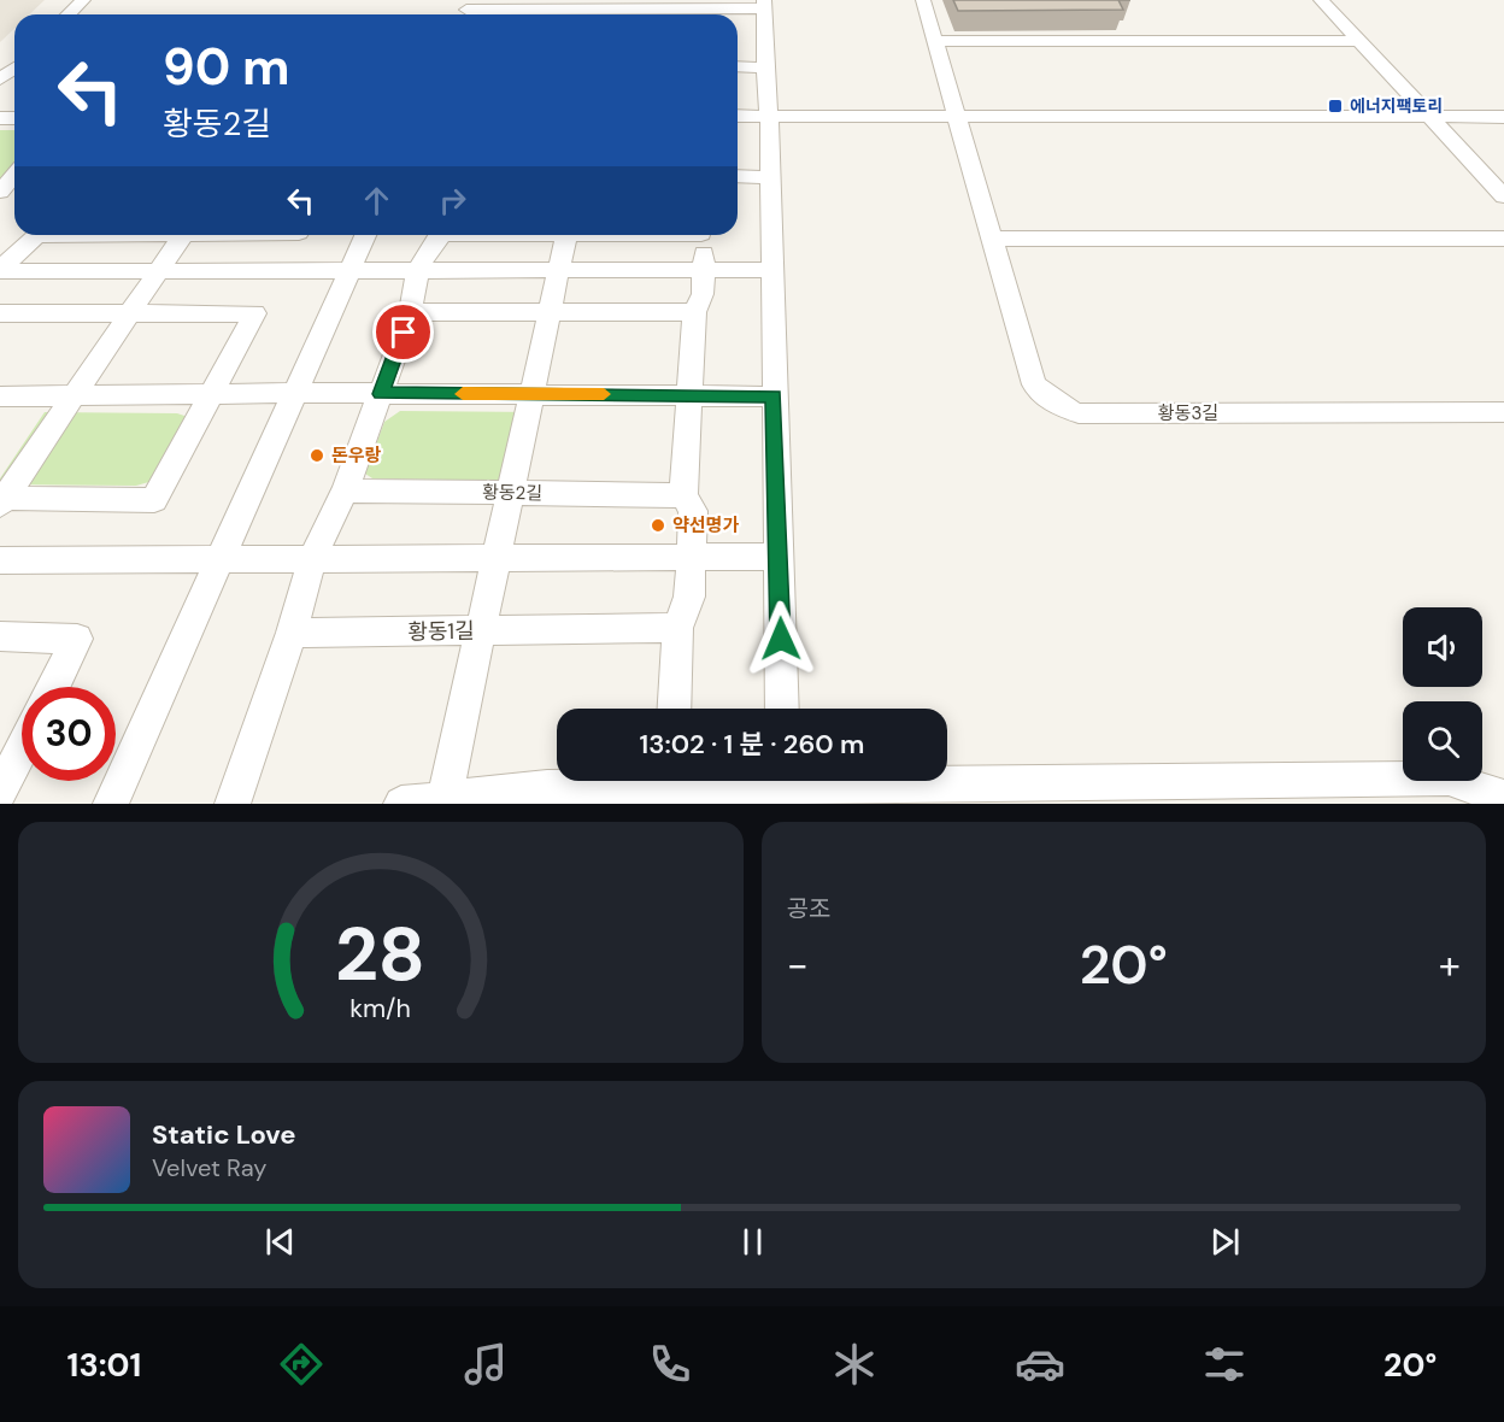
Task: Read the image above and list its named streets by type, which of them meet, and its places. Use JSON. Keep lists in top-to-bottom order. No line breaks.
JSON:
{"streets":{"street":["황동3길","황동2길","황동1길"]},"places":{"transit":["에너지팩토리"],"other":["돈우랑","약선명가"]},"page":{"turn":["90 m","황동2길"],"limit":"30","trip":"13:02 · 1 분 · 260 m","tile":"공조","heat":["−","20°","+"],"song":["Static Love","Velvet Ray"],"tabs":["13:01","20°"],"gauge":["28","km/h"]}}
